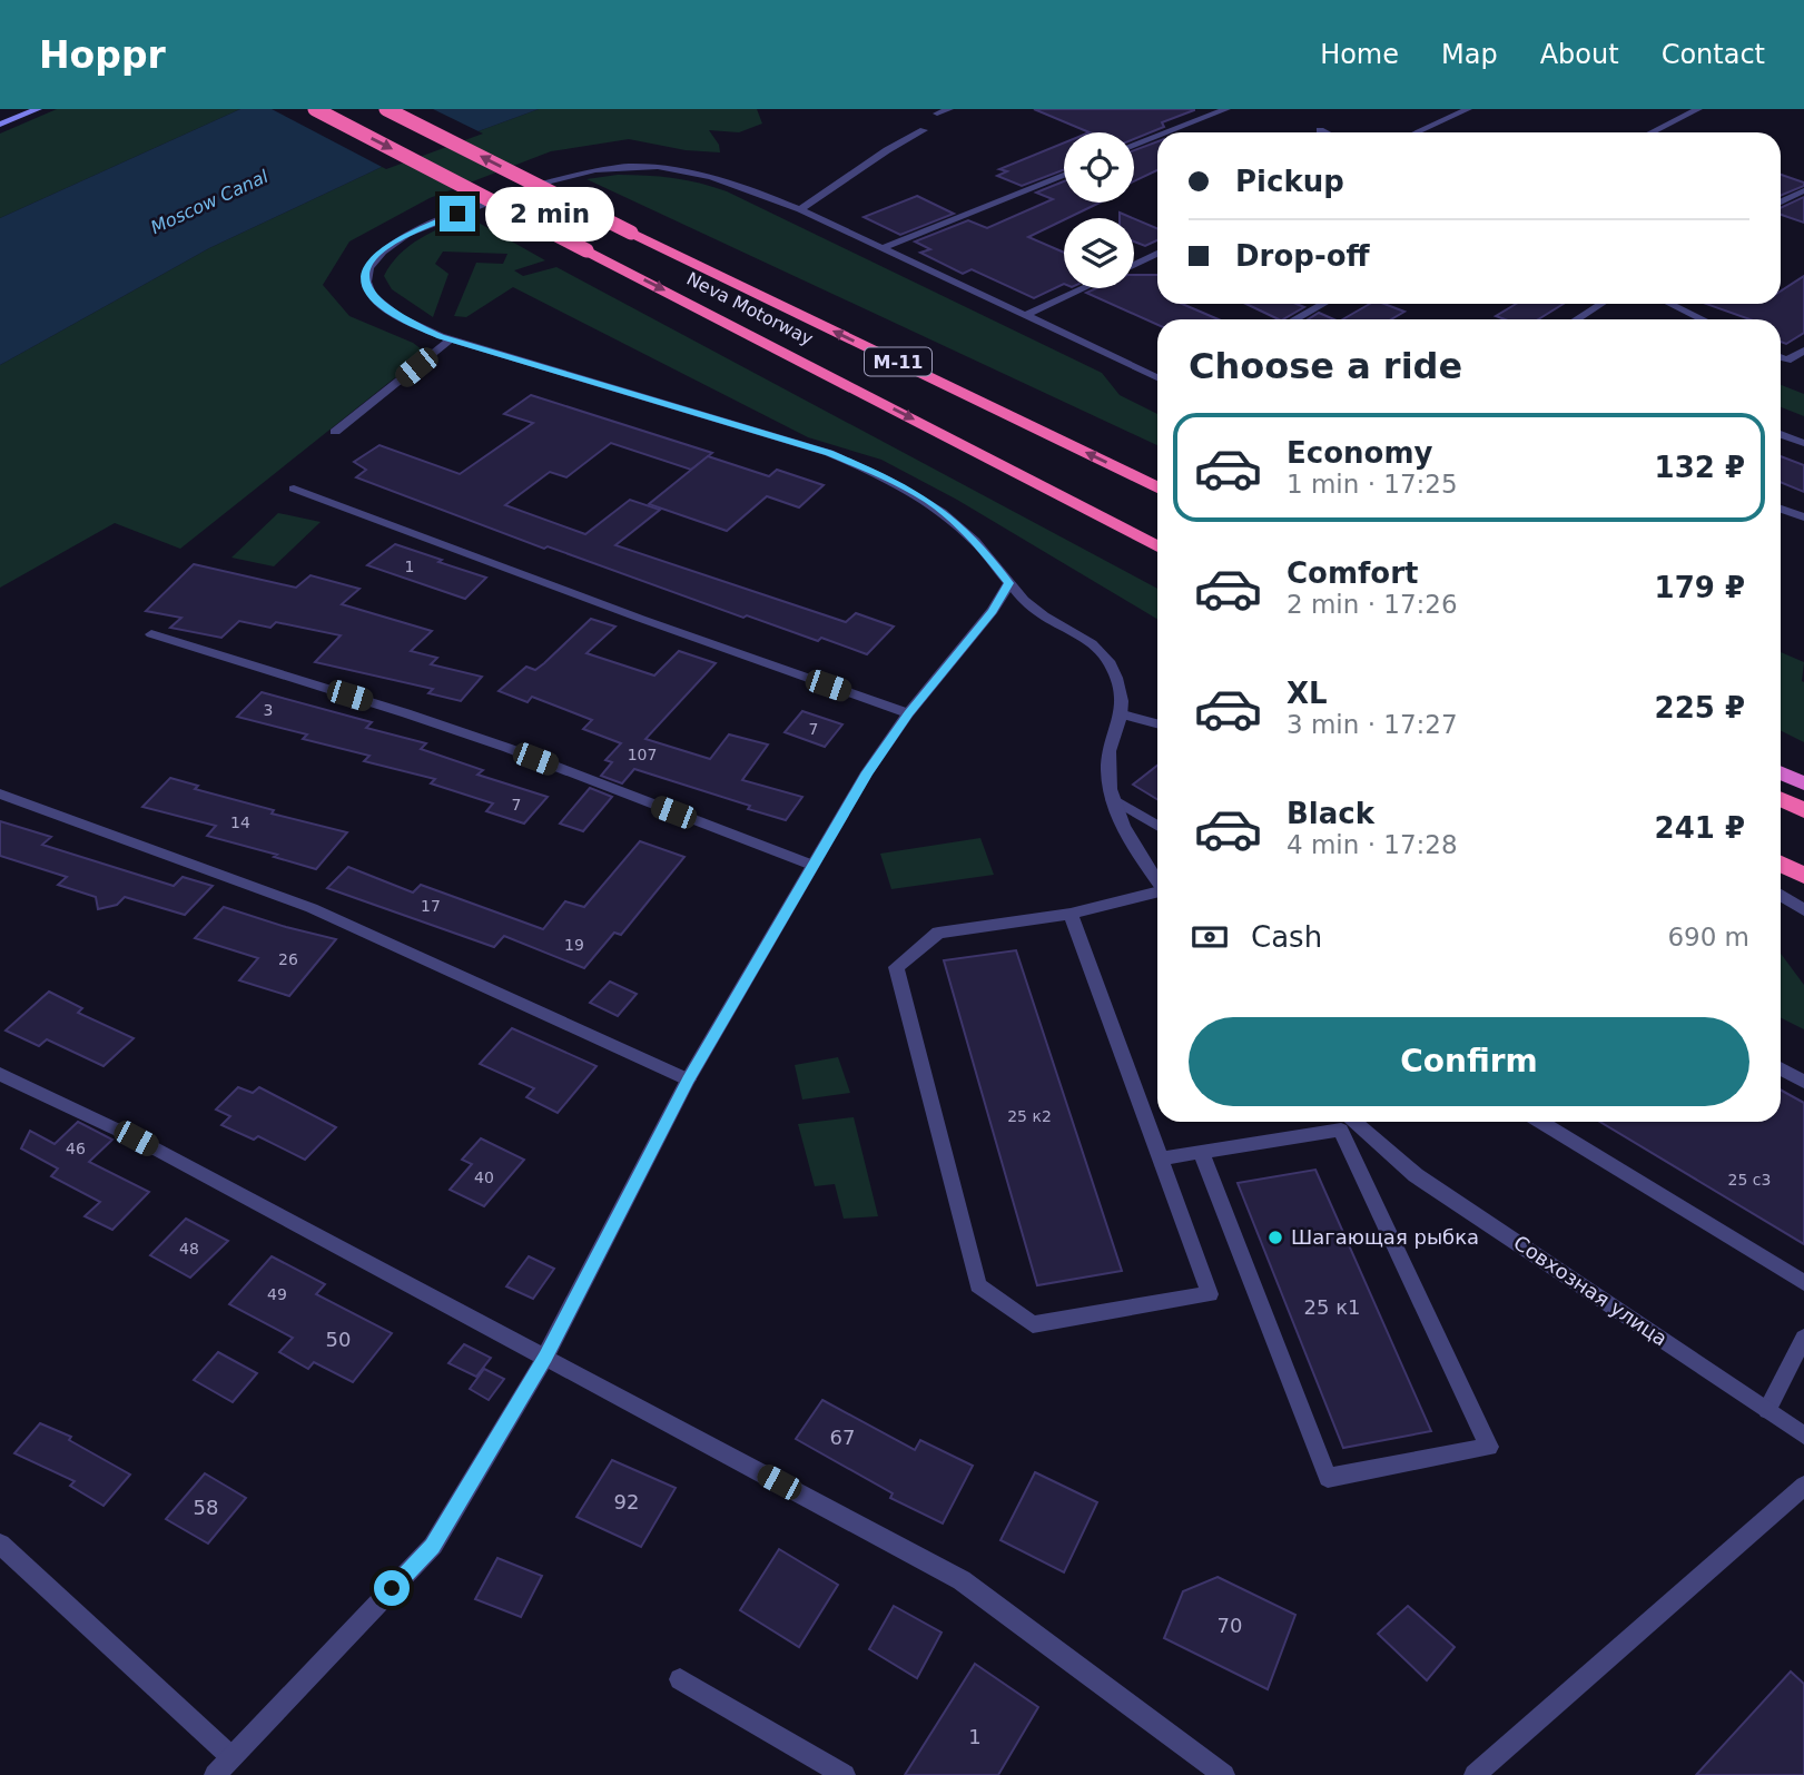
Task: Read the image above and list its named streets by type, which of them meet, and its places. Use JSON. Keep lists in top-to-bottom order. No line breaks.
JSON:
{"streets":{"highway":["Neva Motorway","М-11"],"street":["Совхозная улица"]},"water":["Moscow Canal"],"places":["Шагающая рыбка"],"house_numbers":["1","3","7","107","7","14","17","19","26","25 к2","46","40","25 с3","48","49","25 к1","50","67","92","58","70","1"],"page":{"header":"Hoppr","nav":["Home","Map","About","Contact"],"banner":["Pickup","Drop-off"],"bubble":"2 min","heading":"Choose a ride","list":[{"name":"Economy","note":"1 min · 17:25","value":"132 ₽"},{"name":"Comfort","note":"2 min · 17:26","value":"179 ₽"},{"name":"XL","note":"3 min · 17:27","value":"225 ₽"},{"name":"Black","note":"4 min · 17:28","value":"241 ₽"}],"pay":["Cash","690 m"],"buttons":"Confirm"}}
